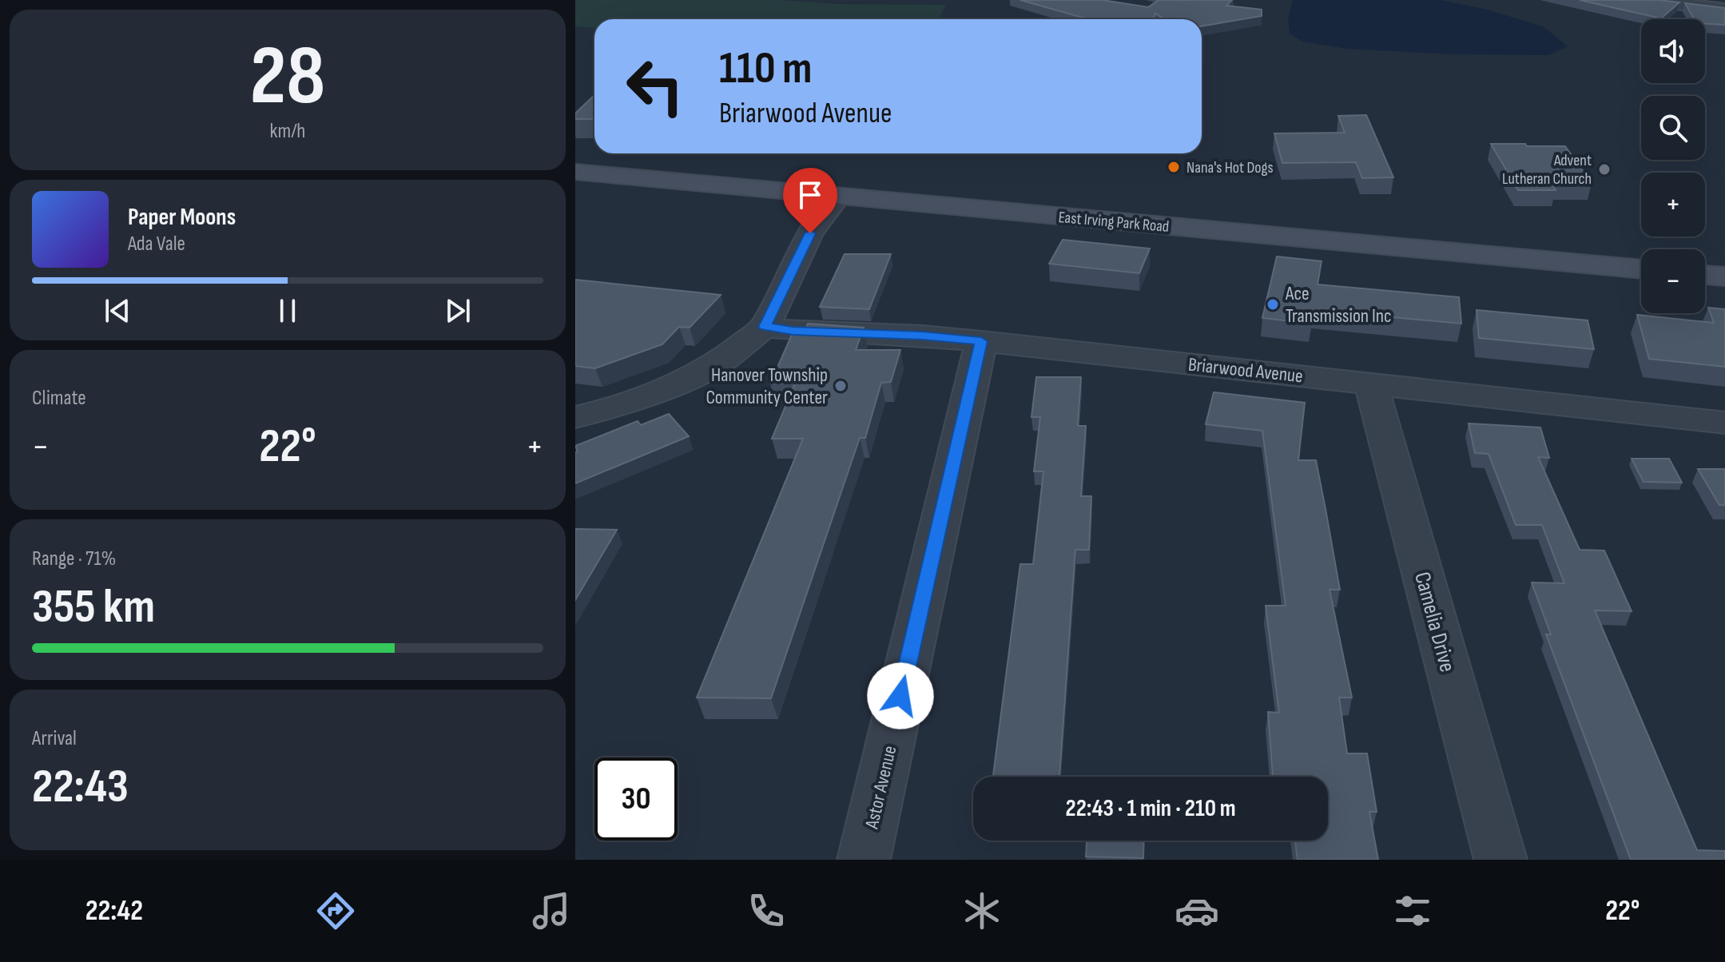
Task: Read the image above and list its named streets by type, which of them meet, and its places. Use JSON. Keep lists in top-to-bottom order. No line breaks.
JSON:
{"streets":{"main road":["East Irving Park Road"],"street":["Briarwood Avenue","Camelia Drive","Astor Avenue"]},"crossings":[["Briarwood Avenue","Camelia Drive"],["Briarwood Avenue","Astor Avenue"]],"places":["Nana's Hot Dogs","Advent Lutheran Church","Ace Transmission Inc","Hanover Township Community Center"],"page":{"tile":[["28","km/h"],"Climate",["Range · 71%","355 km"],["Arrival","22:43"]],"map_buttons":["+","−"],"turn":["110 m","Briarwood Avenue"],"song":["Paper Moons","Ada Vale"],"heat":["−","22°","+"],"limit":"30","trip":"22:43 · 1 min · 210 m","tabs":["22:42","22°"]}}
